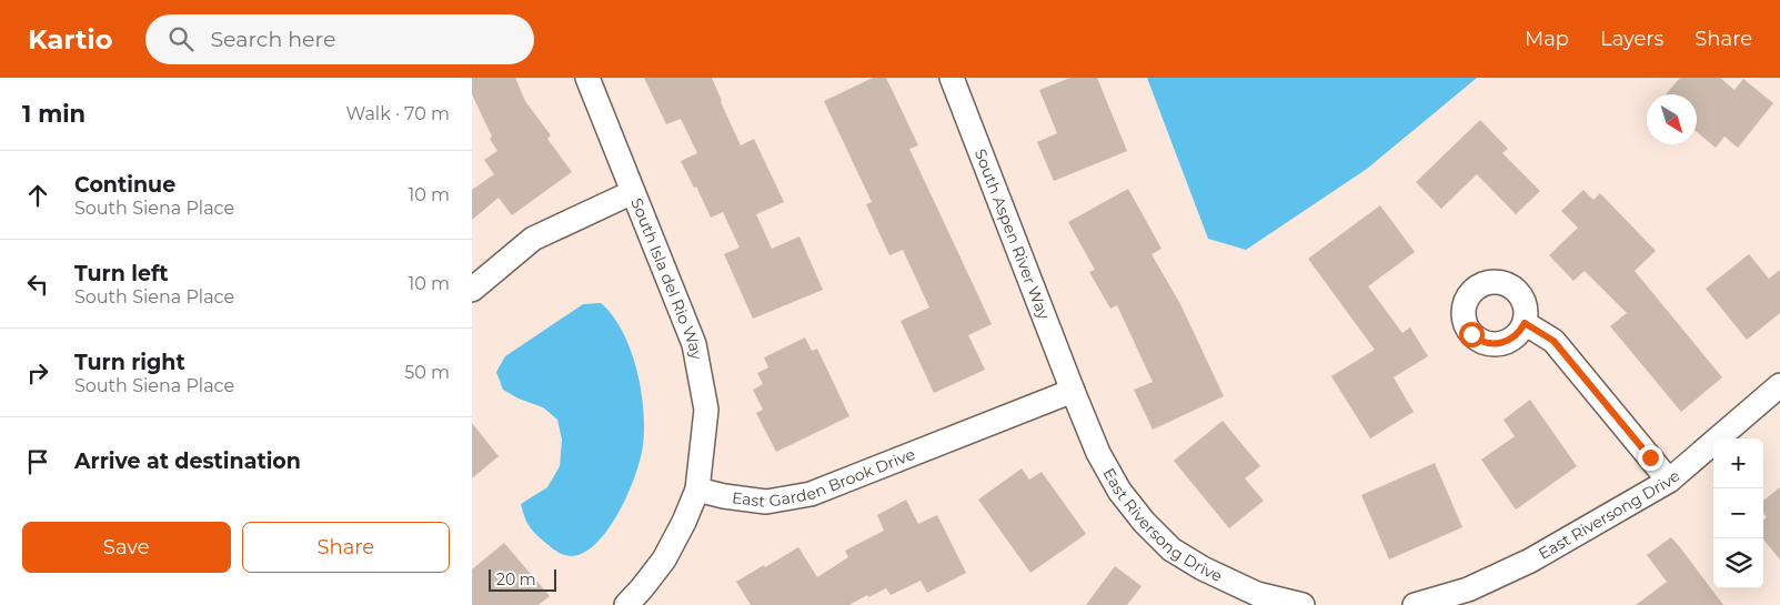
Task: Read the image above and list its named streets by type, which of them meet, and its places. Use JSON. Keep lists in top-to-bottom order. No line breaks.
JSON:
{"streets":{"street":["South Aspen River Way","South Isla del Rio Way","East Garden Brook Drive","East Riversong Drive"]},"crossings":[["South Aspen River Way","East Garden Brook Drive"],["South Aspen River Way","East Riversong Drive"],["South Isla del Rio Way","East Garden Brook Drive"],["East Garden Brook Drive","East Riversong Drive"]],"scale_bar":"20 m","north":"bottom right","page":{"header":"Kartio","search":"Search here","nav":["Map","Layers","Share"],"heading":["1 min","Walk · 70 m"],"list":[["Continue","South Siena Place","10 m"],["Turn left","South Siena Place","10 m"],["Turn right","South Siena Place","50 m"],"Arrive at destination"],"map_buttons":["+","−"],"buttons":["Save","Share"],"scale":"20 m"}}
